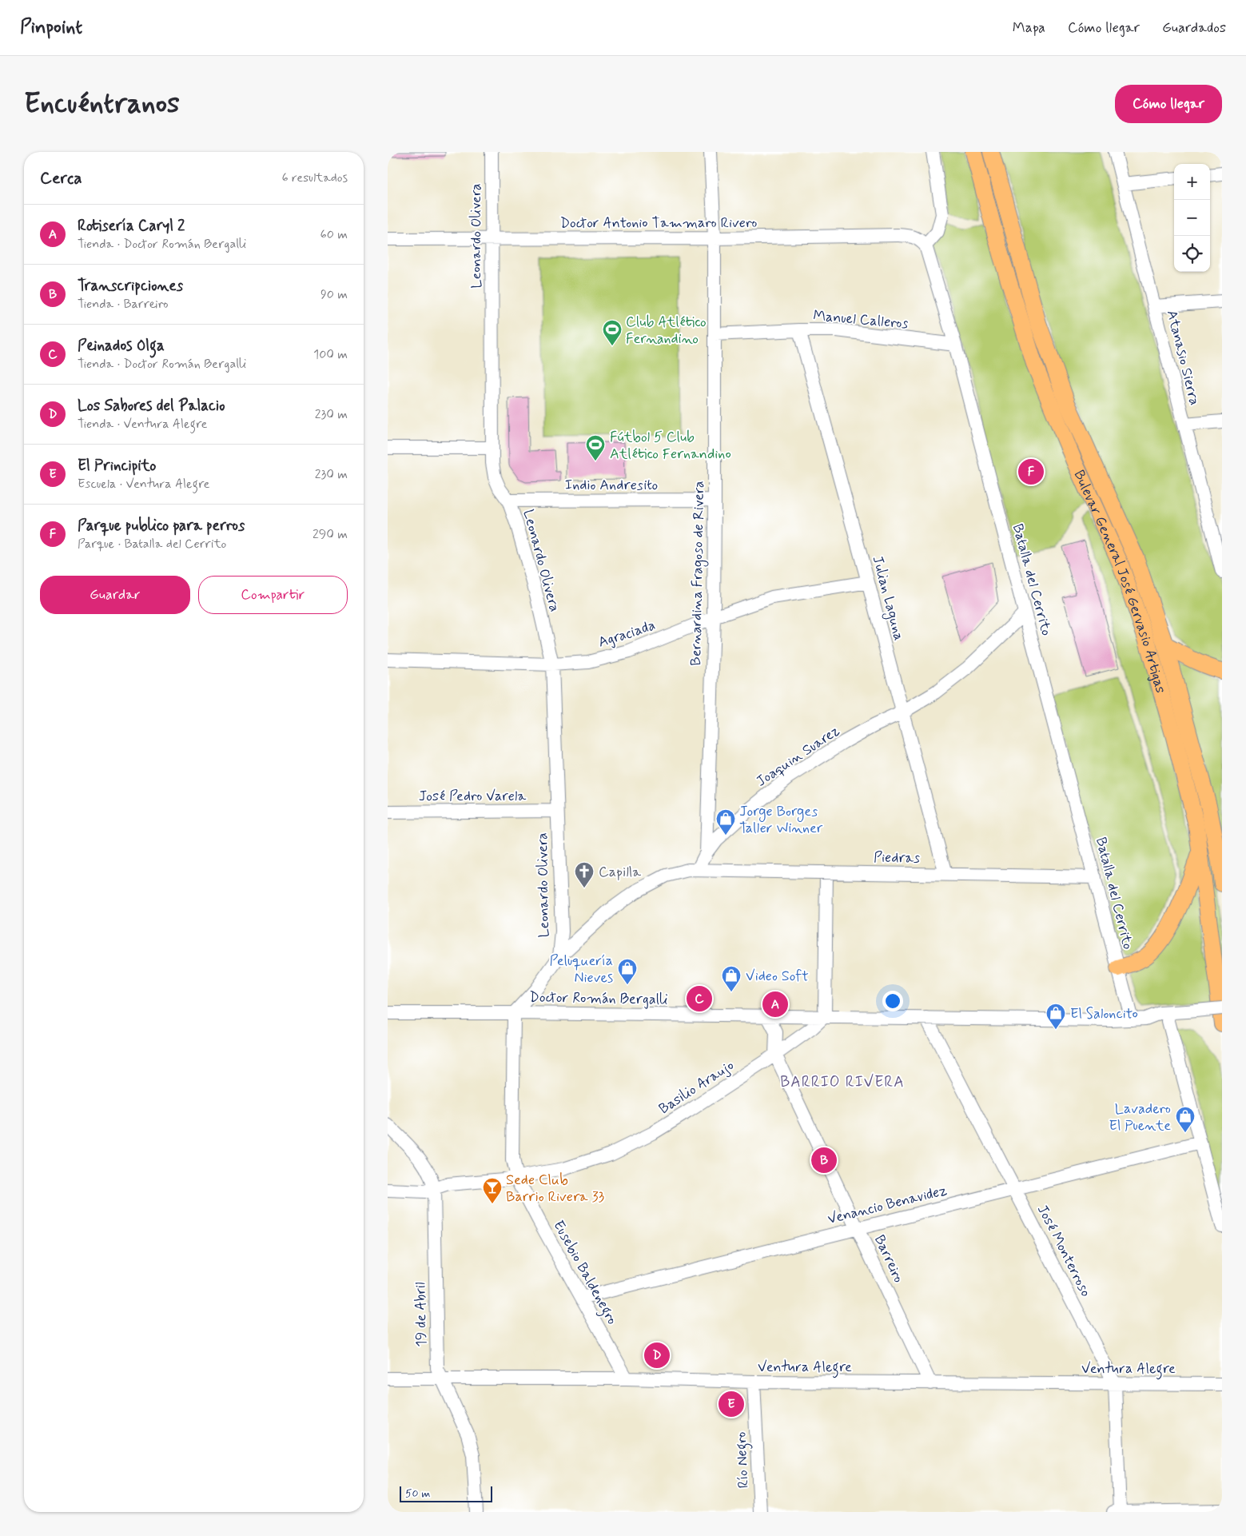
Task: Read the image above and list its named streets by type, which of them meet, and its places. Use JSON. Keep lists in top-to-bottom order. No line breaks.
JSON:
{"streets":{"main road":["Bulevar General José Gervasio Artigas"],"street":["Doctor Antonio Tammaro Rivero","Leonardo Olivera","Manuel Calleros","Atanasio Sierra","Indio Andresito","Bernardina Fragoso de Rivera","Batalla del Cerrito","Julian Laguna","Agraciada","Joaquin Suarez","José Pedro Varela","Piedras","Doctor Román Bergalli","Basilio Araujo","Venancio Benavidez","José Monterroso","Barreiro","Eusebio Baldenegro","19 de Abril","Ventura Alegre","Río Negro"]},"crossings":[["Doctor Antonio Tammaro Rivero","Leonardo Olivera"],["Doctor Antonio Tammaro Rivero","Bernardina Fragoso de Rivera"],["Doctor Antonio Tammaro Rivero","Batalla del Cerrito"],["Leonardo Olivera","Indio Andresito"],["Leonardo Olivera","Agraciada"],["Leonardo Olivera","José Pedro Varela"],["Manuel Calleros","Bernardina Fragoso de Rivera"],["Manuel Calleros","Batalla del Cerrito"],["Manuel Calleros","Julian Laguna"],["Indio Andresito","Bernardina Fragoso de Rivera"],["Bernardina Fragoso de Rivera","Agraciada"],["Bernardina Fragoso de Rivera","Joaquin Suarez"],["Batalla del Cerrito","Joaquin Suarez"],["Batalla del Cerrito","Piedras"],["Batalla del Cerrito","Doctor Román Bergalli"],["Julian Laguna","Agraciada"],["Julian Laguna","Joaquin Suarez"],["Julian Laguna","Piedras"],["Joaquin Suarez","Piedras"],["Doctor Román Bergalli","Basilio Araujo"],["Doctor Román Bergalli","José Monterroso"],["Doctor Román Bergalli","Barreiro"],["Doctor Román Bergalli","Eusebio Baldenegro"],["Basilio Araujo","Barreiro"],["Basilio Araujo","Eusebio Baldenegro"],["Basilio Araujo","19 de Abril"],["Venancio Benavidez","José Monterroso"],["Venancio Benavidez","Barreiro"],["Venancio Benavidez","Eusebio Baldenegro"],["José Monterroso","Ventura Alegre"],["Barreiro","Ventura Alegre"],["Eusebio Baldenegro","Ventura Alegre"],["19 de Abril","Ventura Alegre"],["Ventura Alegre","Río Negro"]],"districts":["BARRIO RIVERA"],"places":{"sports":["Club Atlético Fernandino","Fútbol 5 Club Atlético Fernandino"],"shop":["Jorge Borges Taller Winner","Peluquería Nieves","Video Soft","El Saloncito","Lavadero El Puente"],"church":["Capilla"],"bar":["Sede Club Barrio Rivera 33"]},"scale_bar":"50 m","page":{"header":"Pinpoint","nav":["Mapa","Cómo llegar","Guardados"],"buttons":["Cómo llegar",["Guardar","Compartir"]],"title":"Encuéntranos","heading":["Cerca","6 resultados"],"map_buttons":["+","−"],"list":[{"mark":"A","name":"Rotisería Caryl 2","note":"Tienda · Doctor Román Bergalli","value":"60 m"},{"mark":"B","name":"Transcripciones","note":"Tienda · Barreiro","value":"90 m"},{"mark":"C","name":"Peinados Olga","note":"Tienda · Doctor Román Bergalli","value":"100 m"},{"mark":"D","name":"Los Sabores del Palacio","note":"Tienda · Ventura Alegre","value":"230 m"},{"mark":"E","name":"El Principito","note":"Escuela · Ventura Alegre","value":"230 m"},{"mark":"F","name":"Parque publico para perros","note":"Parque · Batalla del Cerrito","value":"290 m"}],"pins":["F","C","A","B","D","E"],"scale":"50 m"}}
